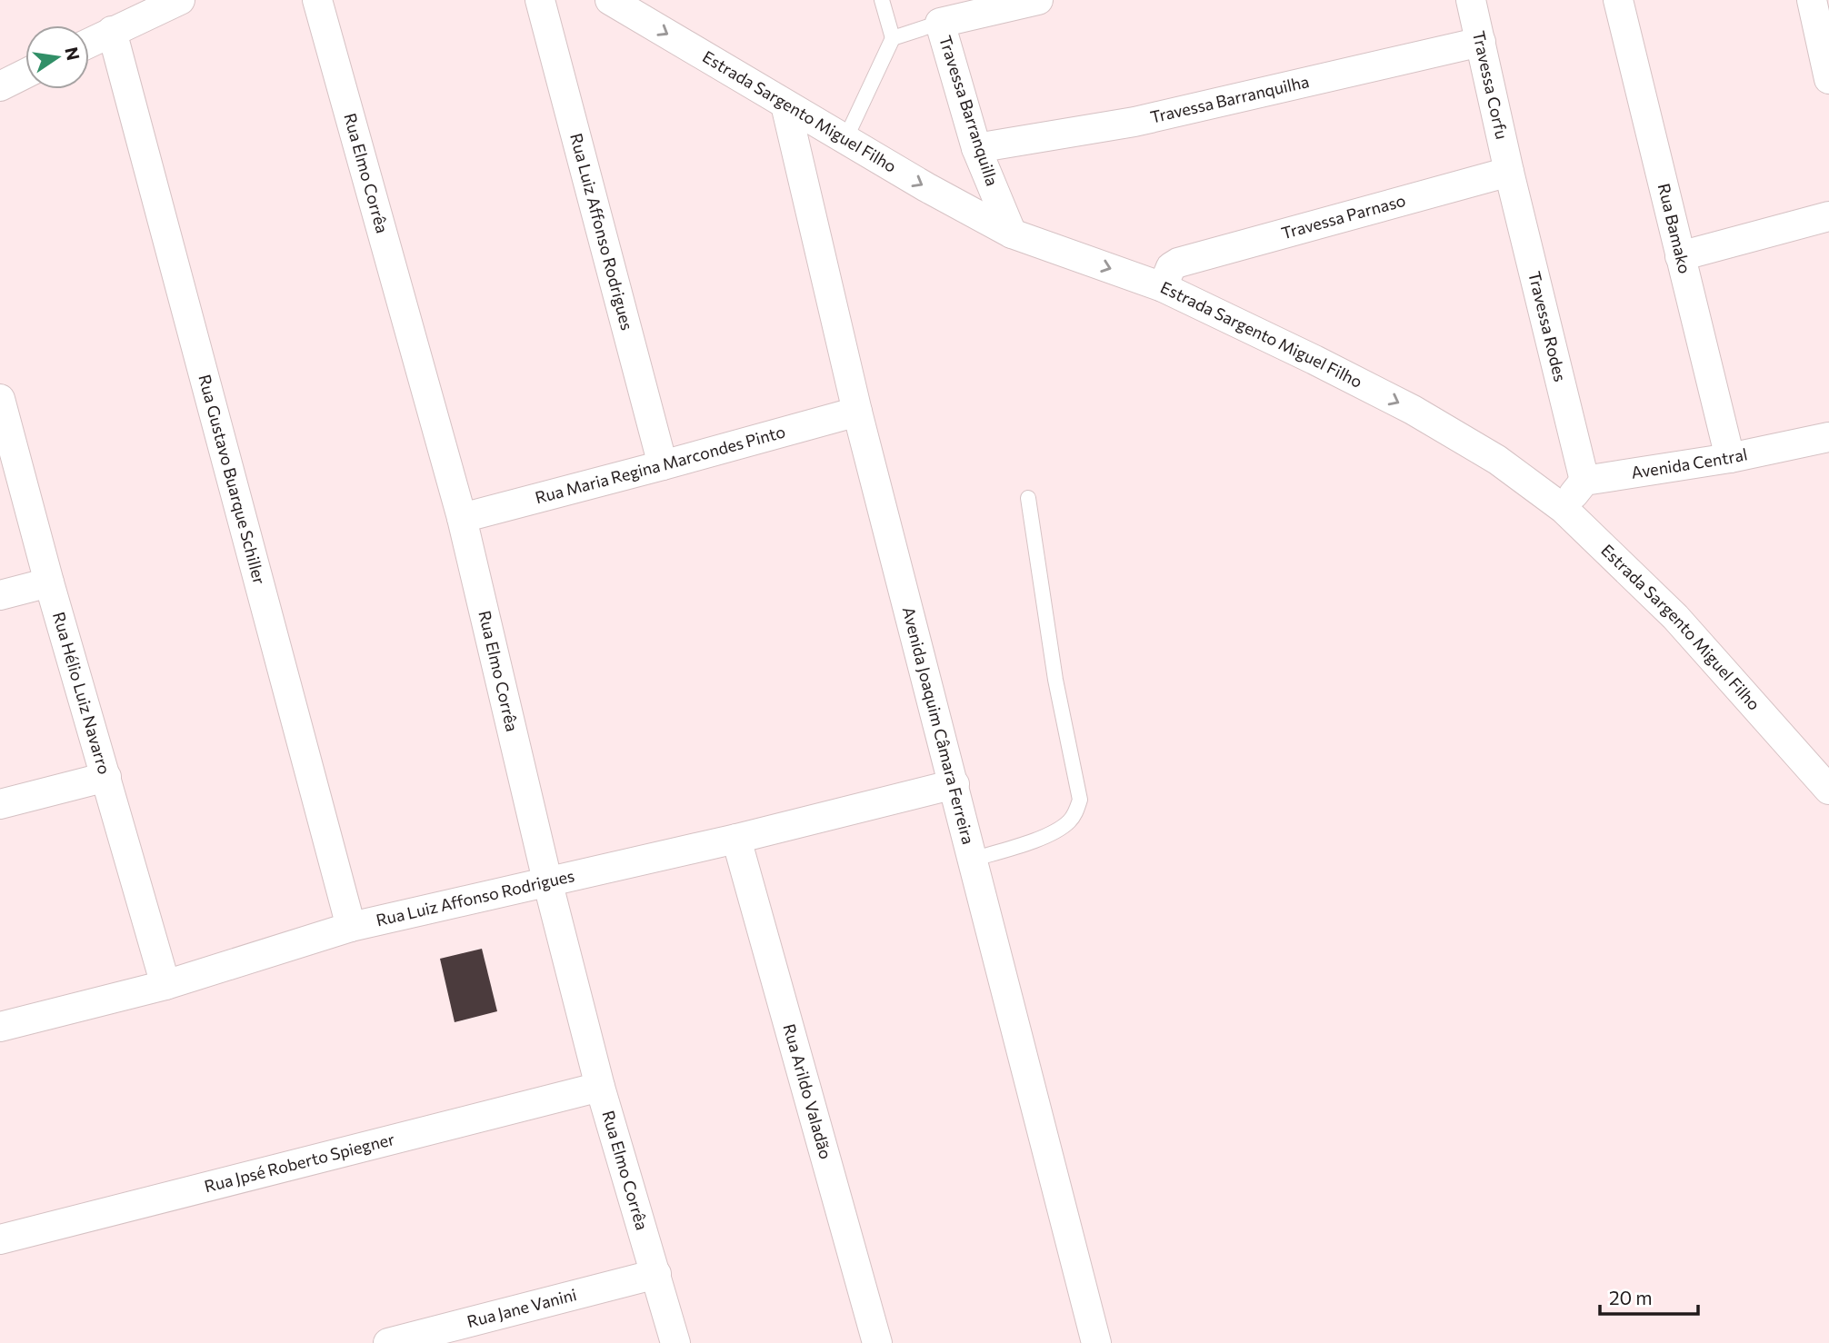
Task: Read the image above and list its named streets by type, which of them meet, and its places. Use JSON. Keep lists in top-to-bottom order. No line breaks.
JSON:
{"streets":{"street":["Travessa Corfu","Travessa Barranquilha","Travessa Barranquilla","Estrada Sargento Miguel Filho","Rua Elmo Corrêa","Travessa Parnaso","Rua Bamako","Rua Luiz Affonso Rodrigues","Travessa Rodes","Avenida Central","Rua Maria Regina Marcondes Pinto","Rua Gustavo Buarque Schiller","Rua Hélio Luiz Navarro","Avenida Joaquim Câmara Ferreira","Rua Arildo Valadão","Rua Jpsé Roberto Spiegner","Rua Jane Vanini"]},"crossings":[["Travessa Corfu","Travessa Barranquilha"],["Travessa Corfu","Travessa Parnaso"],["Travessa Corfu","Travessa Rodes"],["Travessa Barranquilha","Travessa Barranquilla"],["Travessa Barranquilla","Estrada Sargento Miguel Filho"],["Estrada Sargento Miguel Filho","Travessa Parnaso"],["Estrada Sargento Miguel Filho","Avenida Joaquim Câmara Ferreira"],["Rua Elmo Corrêa","Rua Luiz Affonso Rodrigues"],["Rua Elmo Corrêa","Rua Maria Regina Marcondes Pinto"],["Rua Elmo Corrêa","Rua Jpsé Roberto Spiegner"],["Rua Elmo Corrêa","Rua Jane Vanini"],["Travessa Parnaso","Travessa Rodes"],["Rua Bamako","Avenida Central"],["Rua Luiz Affonso Rodrigues","Rua Maria Regina Marcondes Pinto"],["Rua Luiz Affonso Rodrigues","Rua Gustavo Buarque Schiller"],["Rua Luiz Affonso Rodrigues","Rua Hélio Luiz Navarro"],["Rua Luiz Affonso Rodrigues","Avenida Joaquim Câmara Ferreira"],["Rua Luiz Affonso Rodrigues","Rua Arildo Valadão"],["Travessa Rodes","Avenida Central"],["Rua Maria Regina Marcondes Pinto","Avenida Joaquim Câmara Ferreira"]],"one_way":["Estrada Sargento Miguel Filho"],"scale_bar":"20 m","north":"right"}
